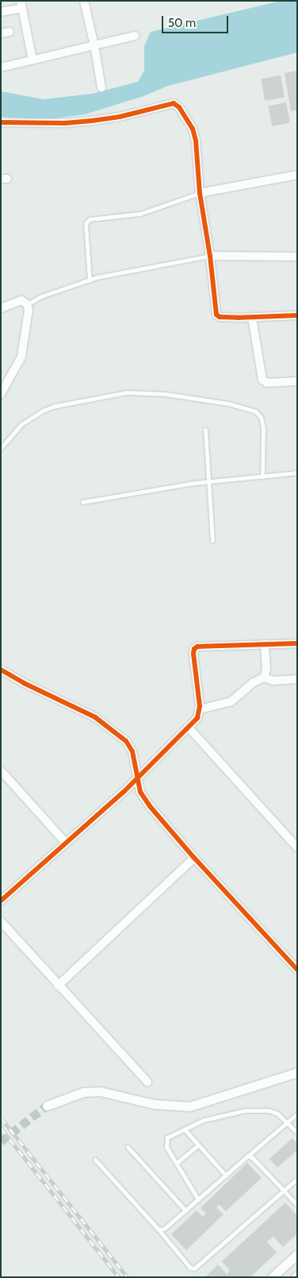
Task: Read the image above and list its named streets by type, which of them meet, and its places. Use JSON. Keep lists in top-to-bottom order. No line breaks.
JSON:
{"scale_bar":"50 m"}
